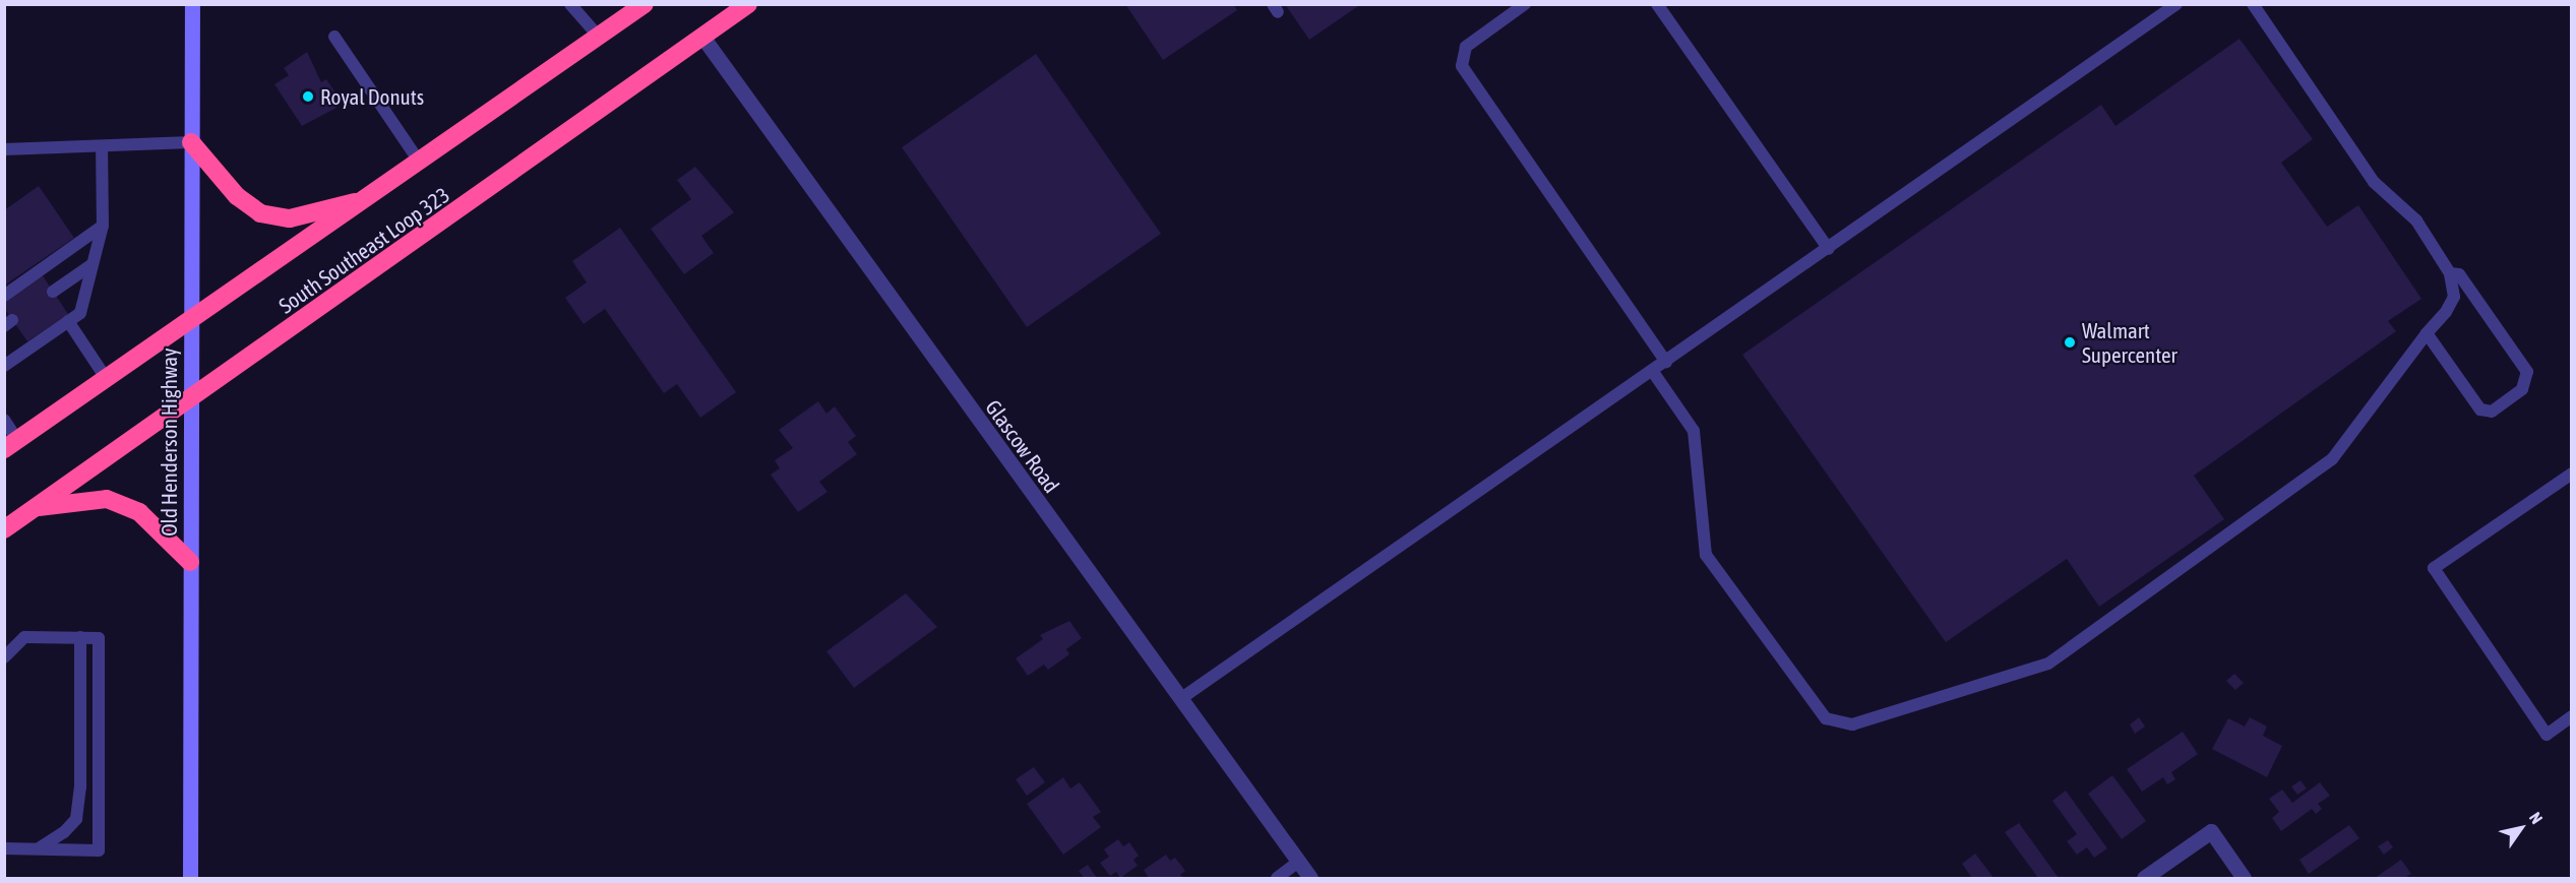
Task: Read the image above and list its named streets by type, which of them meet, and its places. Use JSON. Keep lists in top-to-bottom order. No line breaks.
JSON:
{"streets":{"highway":["South Southeast Loop 323"],"main road":["Old Henderson Highway"],"street":["Glascow Road"]},"crossings":[["South Southeast Loop 323","Old Henderson Highway"],["South Southeast Loop 323","Glascow Road"]],"places":["Royal Donuts","Walmart Supercenter"],"north":"top right"}
